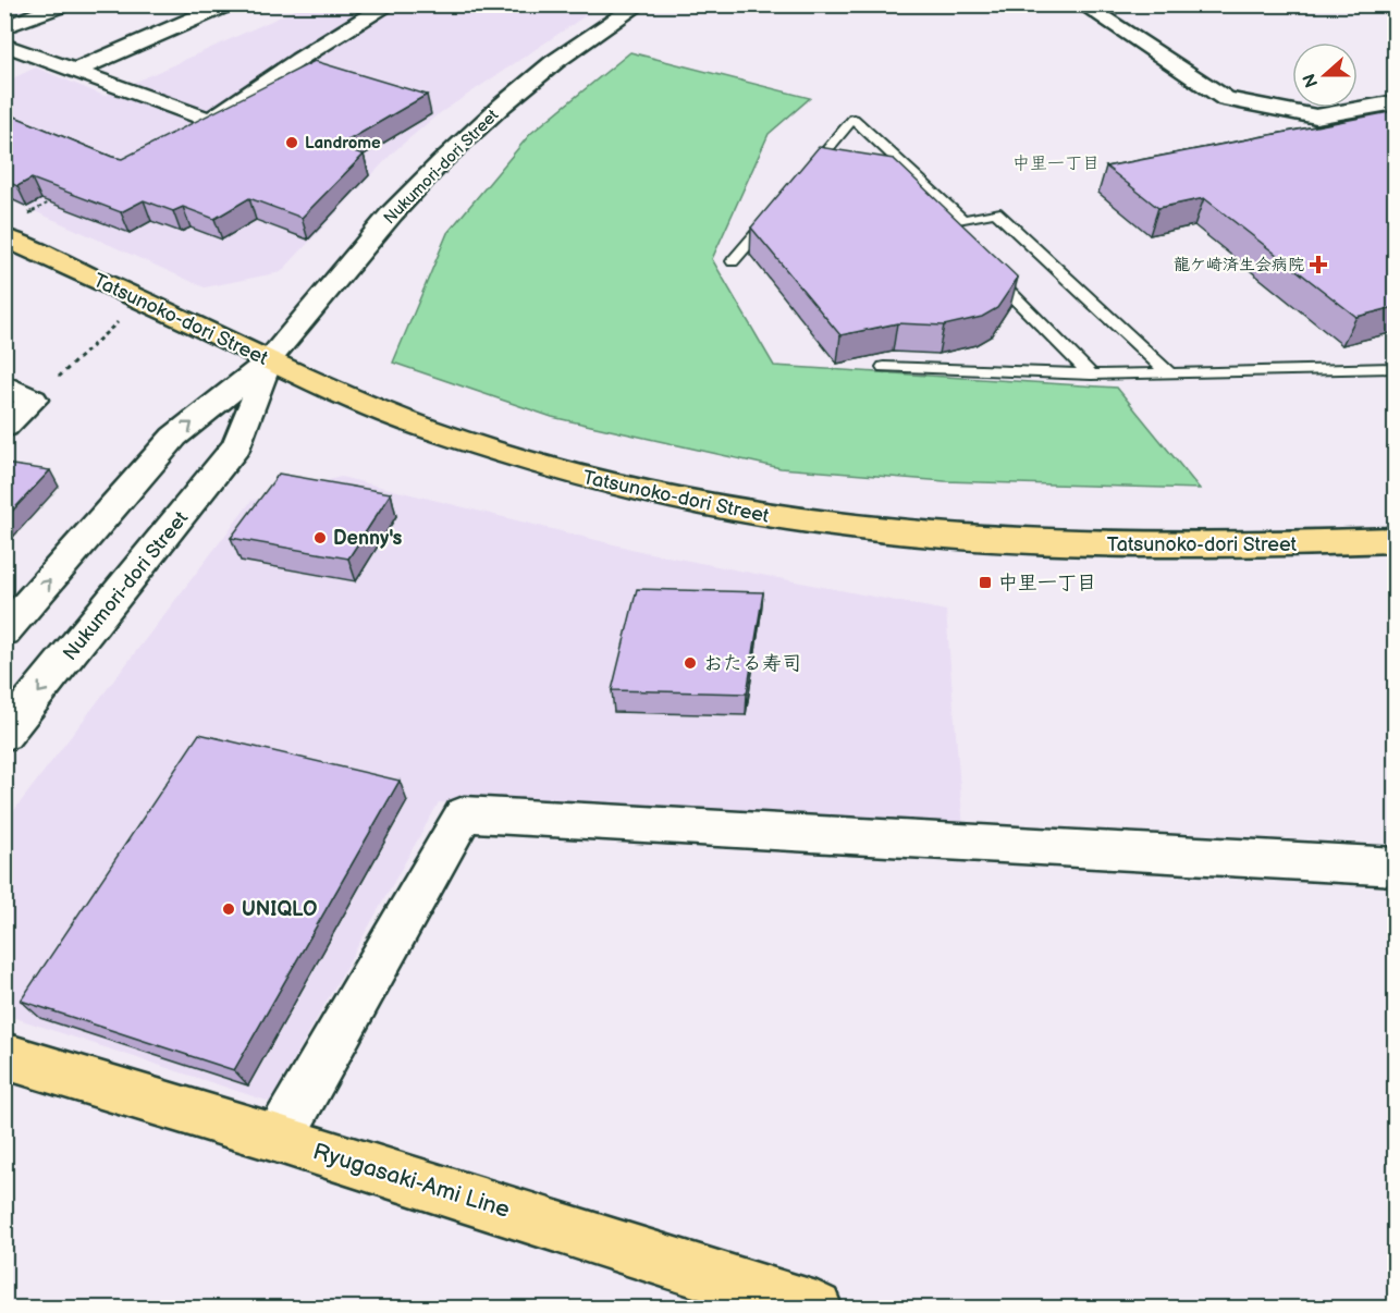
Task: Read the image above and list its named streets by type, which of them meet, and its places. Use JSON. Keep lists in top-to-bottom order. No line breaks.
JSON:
{"streets":{"main road":["Tatsunoko-dori Street","Ryugasaki-Ami Line"],"street":["Nukumori-dori Street"]},"crossings":[["Nukumori-dori Street","Tatsunoko-dori Street"]],"districts":["中里一丁目"],"places":{"other":["Landrome","Denny's","おたる寿司","UNIQLO"],"health":["龍ケ崎済生会病院"],"transit":["中里一丁目"]},"north":"left"}
